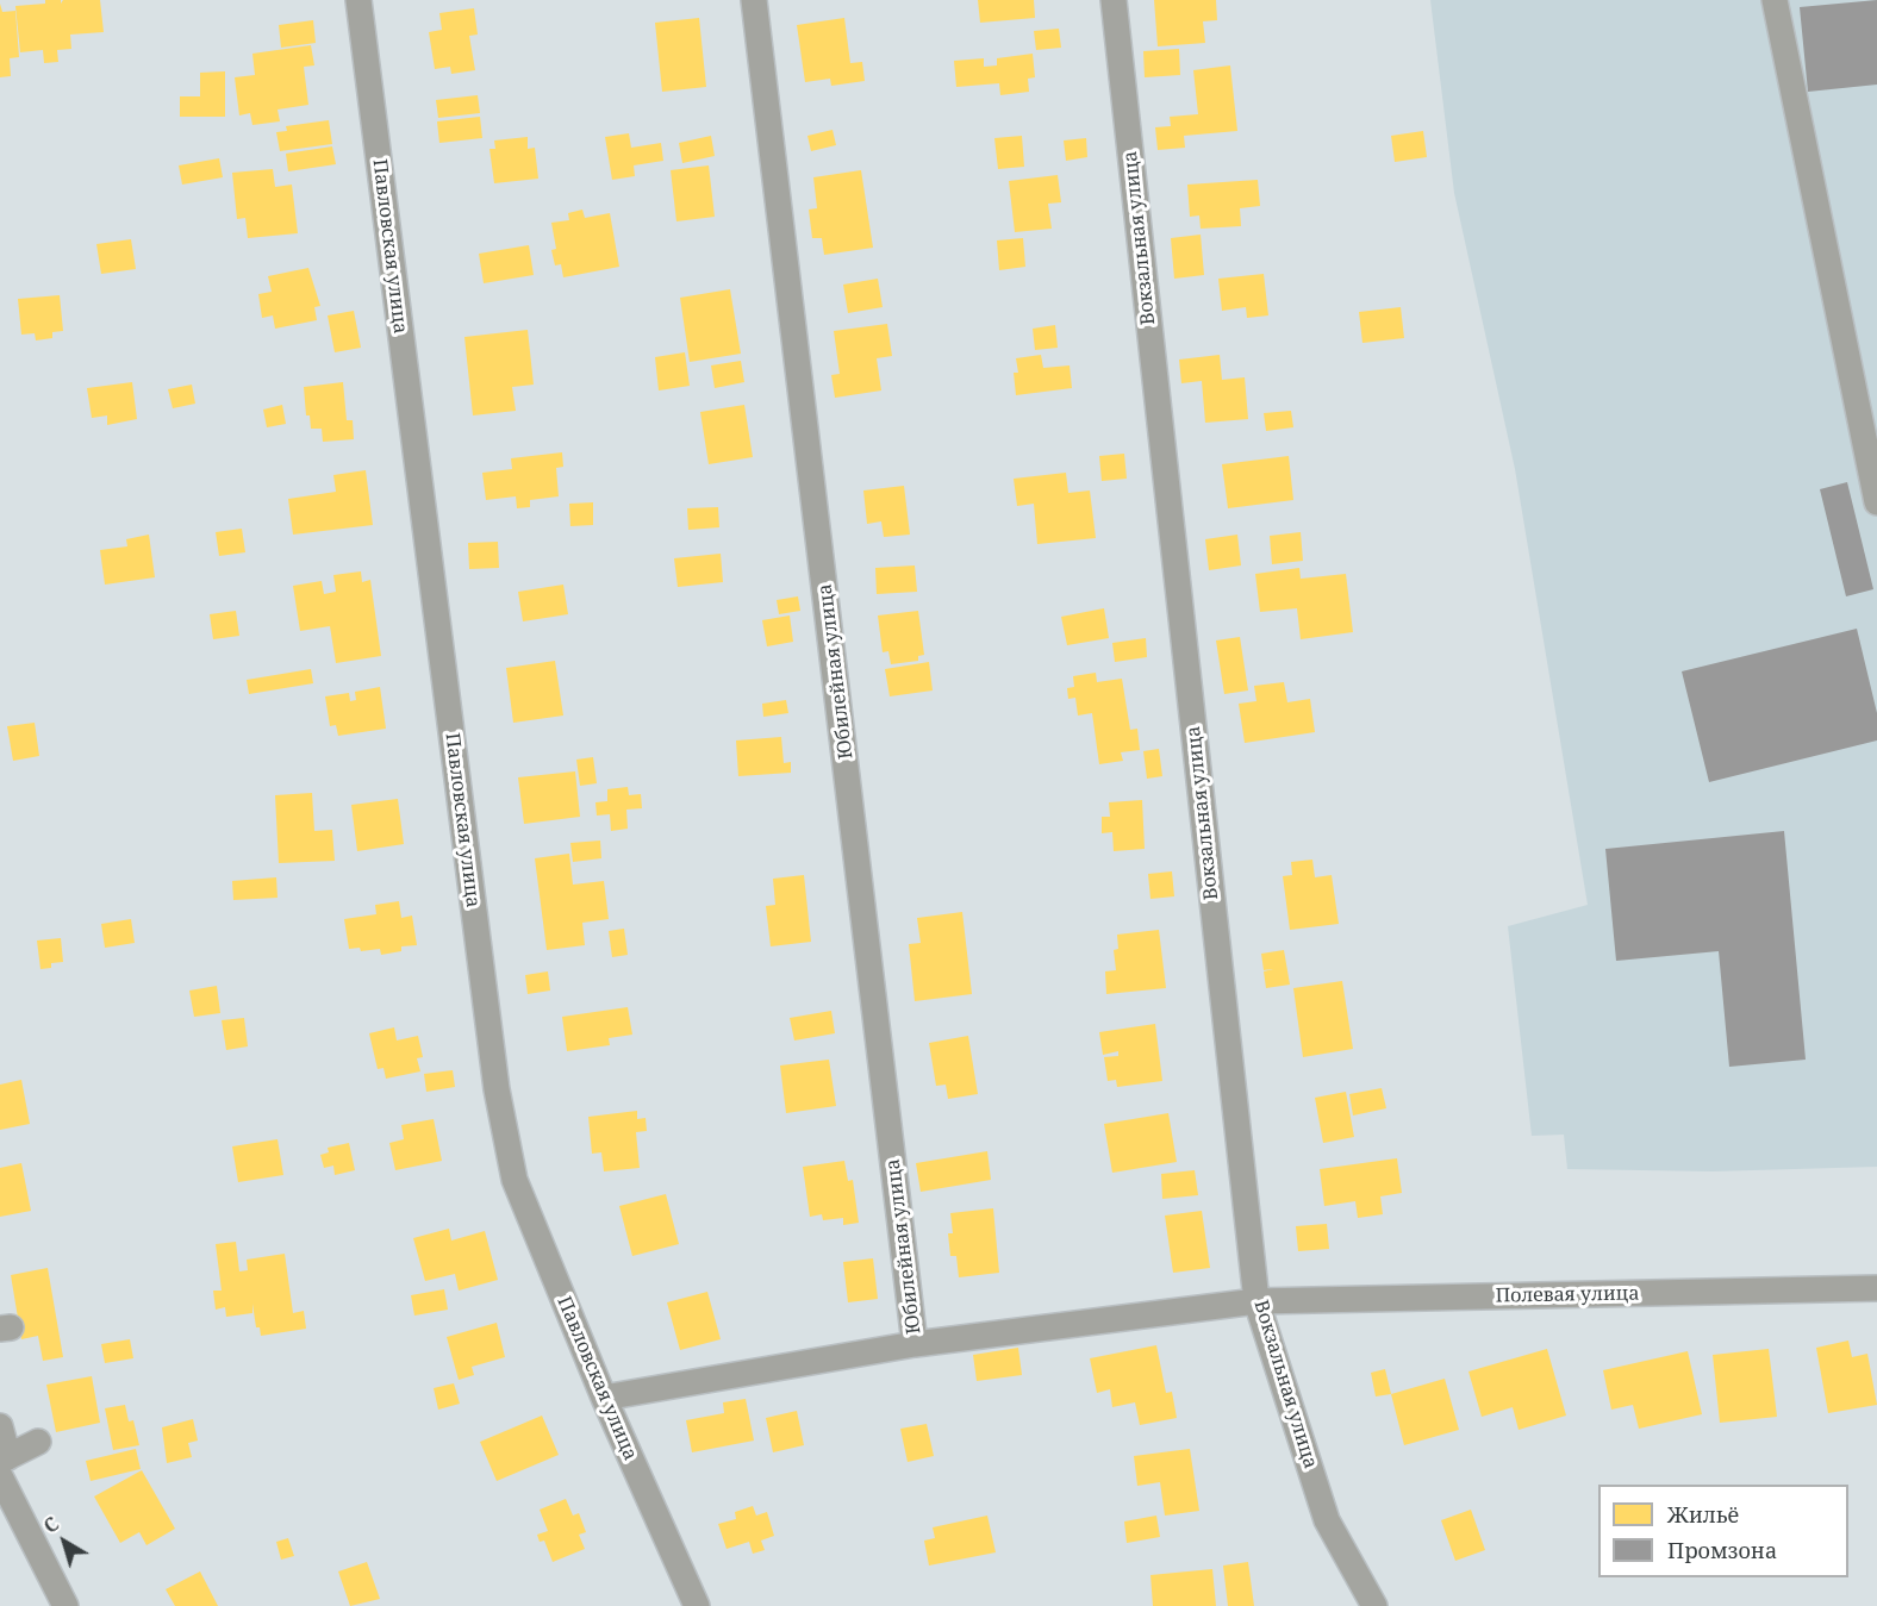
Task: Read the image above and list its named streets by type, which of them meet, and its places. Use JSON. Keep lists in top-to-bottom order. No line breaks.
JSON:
{"streets":{"street":["Вокзальная улица","Павловская улица","Юбилейная улица","Полевая улица"]},"crossings":[["Вокзальная улица","Полевая улица"],["Павловская улица","Полевая улица"],["Юбилейная улица","Полевая улица"]],"legend":["Жильё","Промзона"],"north":"top left"}
